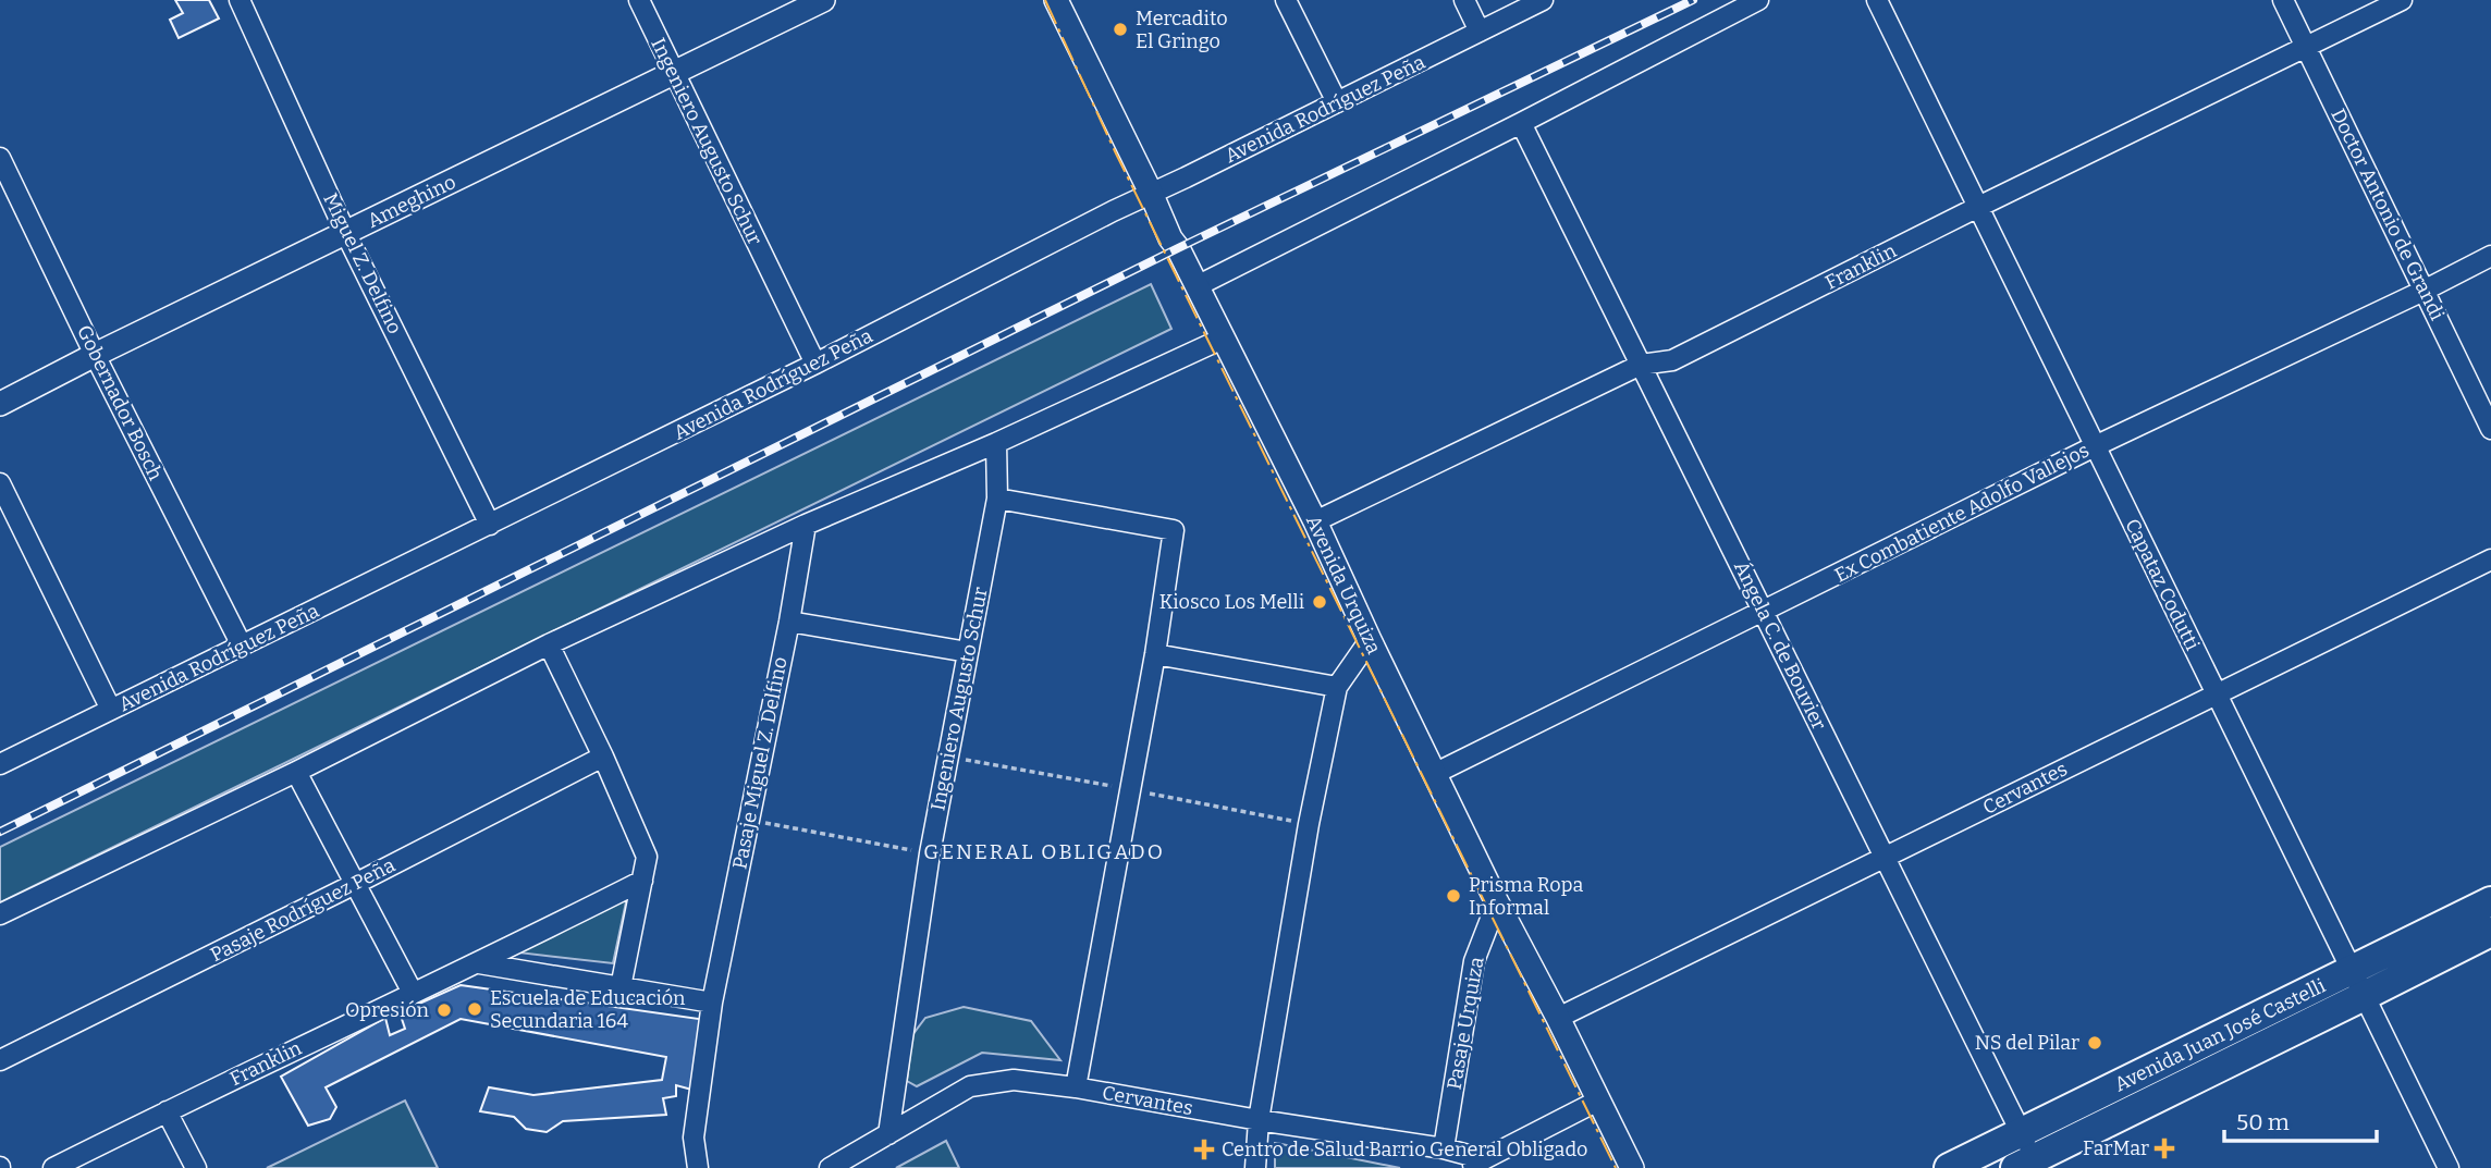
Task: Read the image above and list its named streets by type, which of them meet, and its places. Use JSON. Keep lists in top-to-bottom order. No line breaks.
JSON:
{"streets":{"main road":["Avenida Juan José Castelli"],"street":["Avenida Rodríguez Peña","Ingeniero Augusto Schur","Ameghino","Doctor Antonio de Grandi","Miguel Z. Delfino","Franklin","Gobernador Bosch","Ex Combatiente Adolfo Vallejos","Avenida Urquiza","Capataz Codutti","Ángela C. de Bouvier","Pasaje Miguel Z. Delfino","Cervantes","Pasaje Rodríguez Peña","Pasaje Urquiza"]},"crossings":[["Avenida Rodríguez Peña","Ingeniero Augusto Schur"],["Avenida Rodríguez Peña","Miguel Z. Delfino"],["Avenida Rodríguez Peña","Gobernador Bosch"],["Avenida Rodríguez Peña","Avenida Urquiza"],["Ingeniero Augusto Schur","Ameghino"],["Ingeniero Augusto Schur","Cervantes"],["Ameghino","Miguel Z. Delfino"],["Ameghino","Gobernador Bosch"],["Doctor Antonio de Grandi","Franklin"],["Doctor Antonio de Grandi","Ex Combatiente Adolfo Vallejos"],["Franklin","Avenida Urquiza"],["Franklin","Capataz Codutti"],["Franklin","Ángela C. de Bouvier"],["Ex Combatiente Adolfo Vallejos","Avenida Urquiza"],["Ex Combatiente Adolfo Vallejos","Capataz Codutti"],["Ex Combatiente Adolfo Vallejos","Ángela C. de Bouvier"],["Avenida Urquiza","Cervantes"],["Avenida Urquiza","Pasaje Urquiza"],["Capataz Codutti","Cervantes"],["Capataz Codutti","Avenida Juan José Castelli"],["Ángela C. de Bouvier","Cervantes"],["Ángela C. de Bouvier","Avenida Juan José Castelli"],["Cervantes","Pasaje Urquiza"]],"districts":["GENERAL OBLIGADO"],"places":{"other":["Mercadito El Gringo","Kiosco Los Melli","Prisma Ropa Informal","Escuela de Educación Secundaria 164","Opresión","NS del Pilar"],"health":["FarMar","Centro de Salud Barrio General Obligado"]},"scale_bar":"50 m"}
